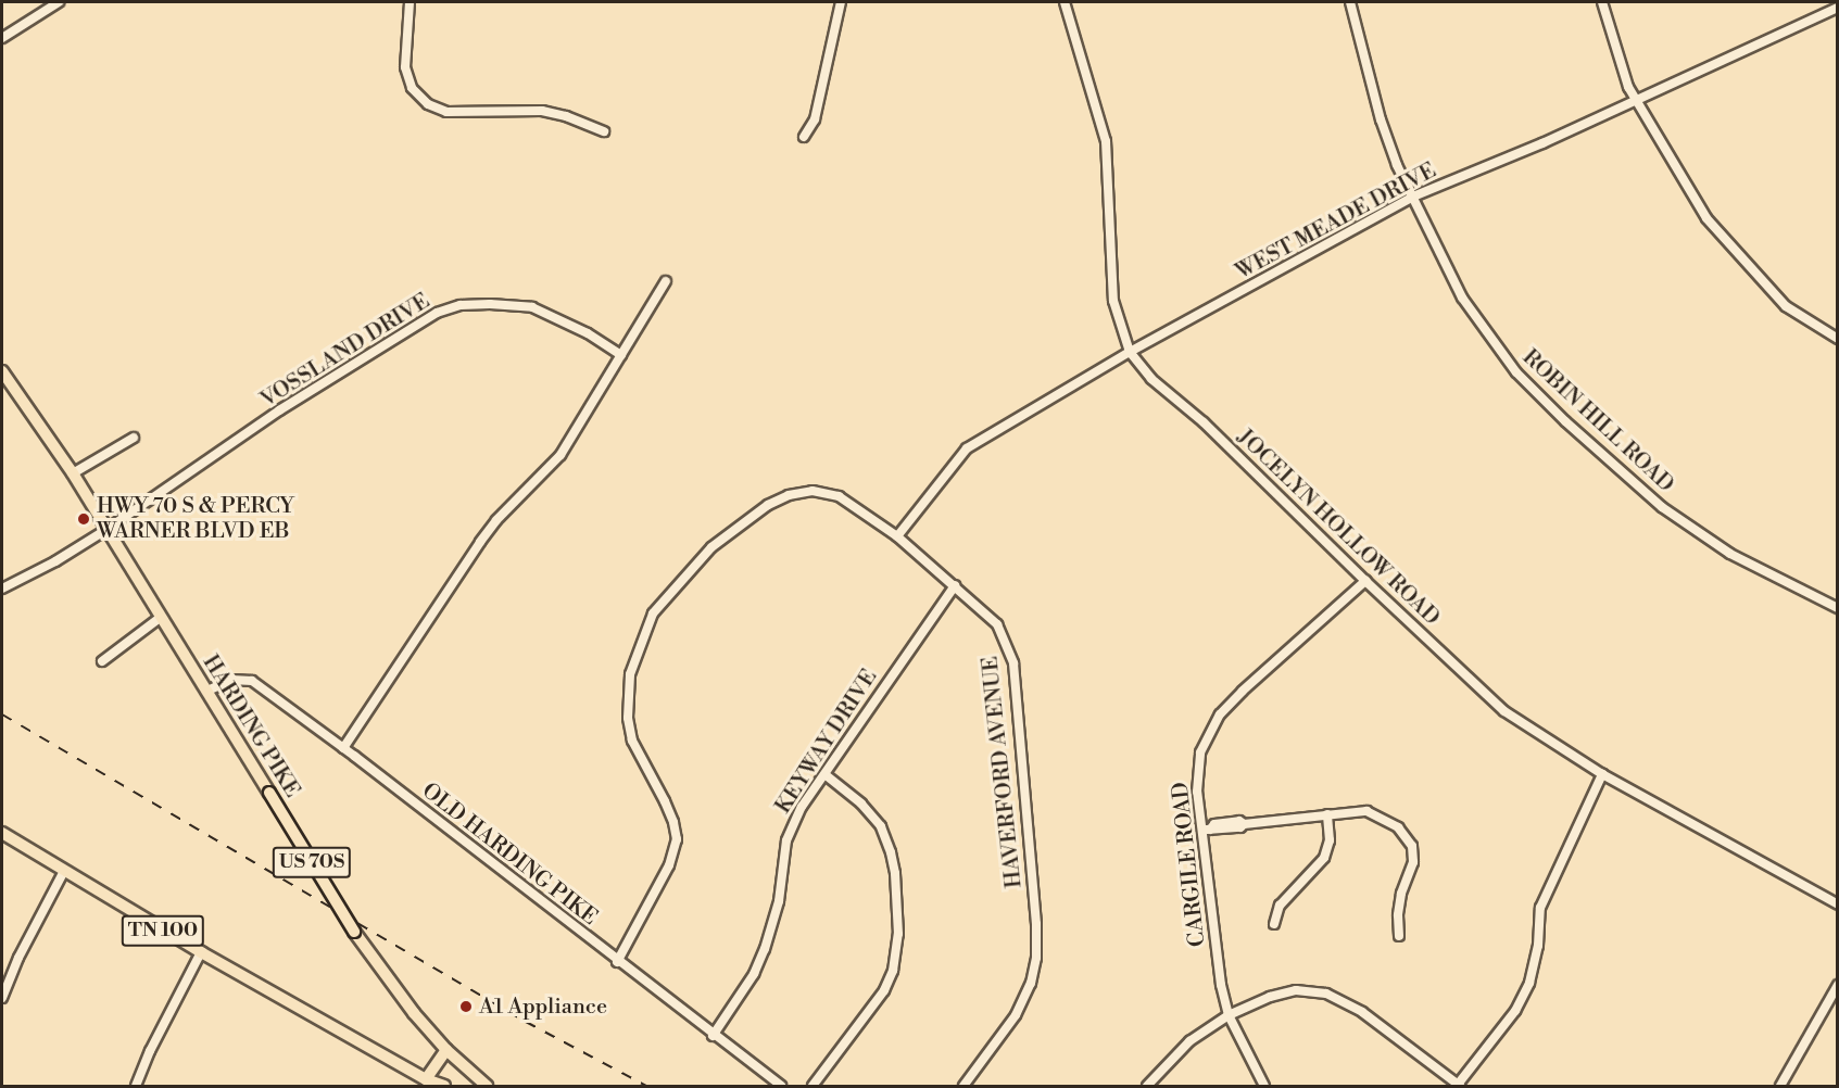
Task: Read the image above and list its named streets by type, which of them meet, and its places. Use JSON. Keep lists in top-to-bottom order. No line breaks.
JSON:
{"streets":{"main road":["HARDING PIKE","US 70S","TN 100"],"street":["WEST MEADE DRIVE","VOSSLAND DRIVE","ROBIN HILL ROAD","JOCELYN HOLLOW ROAD","KEYWAY DRIVE","HAVERFORD AVENUE","OLD HARDING PIKE","CARGILE ROAD"]},"crossings":[["WEST MEADE DRIVE","ROBIN HILL ROAD"],["WEST MEADE DRIVE","JOCELYN HOLLOW ROAD"],["WEST MEADE DRIVE","HAVERFORD AVENUE"],["VOSSLAND DRIVE","HARDING PIKE"],["JOCELYN HOLLOW ROAD","CARGILE ROAD"],["HARDING PIKE","OLD HARDING PIKE"],["KEYWAY DRIVE","HAVERFORD AVENUE"],["KEYWAY DRIVE","OLD HARDING PIKE"],["HAVERFORD AVENUE","OLD HARDING PIKE"]],"places":["HWY 70 S & PERCY WARNER BLVD EB","A1 Appliance"]}
